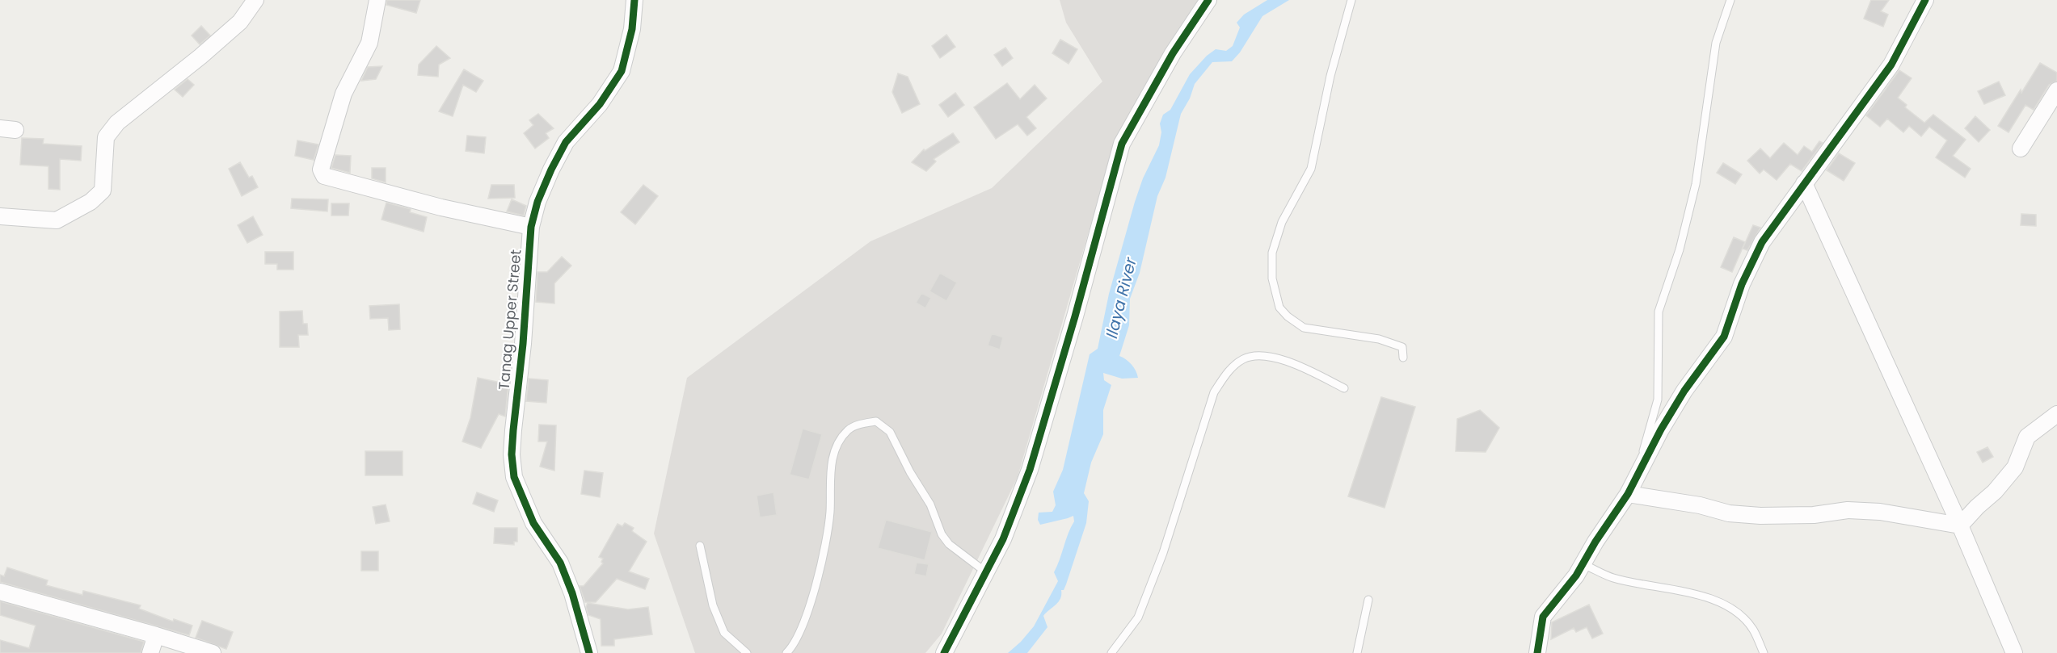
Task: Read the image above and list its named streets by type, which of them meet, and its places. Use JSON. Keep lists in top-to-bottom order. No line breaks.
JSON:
{"streets":{"street":["Tanag Upper Street"]},"water":["Ilaya River"]}
